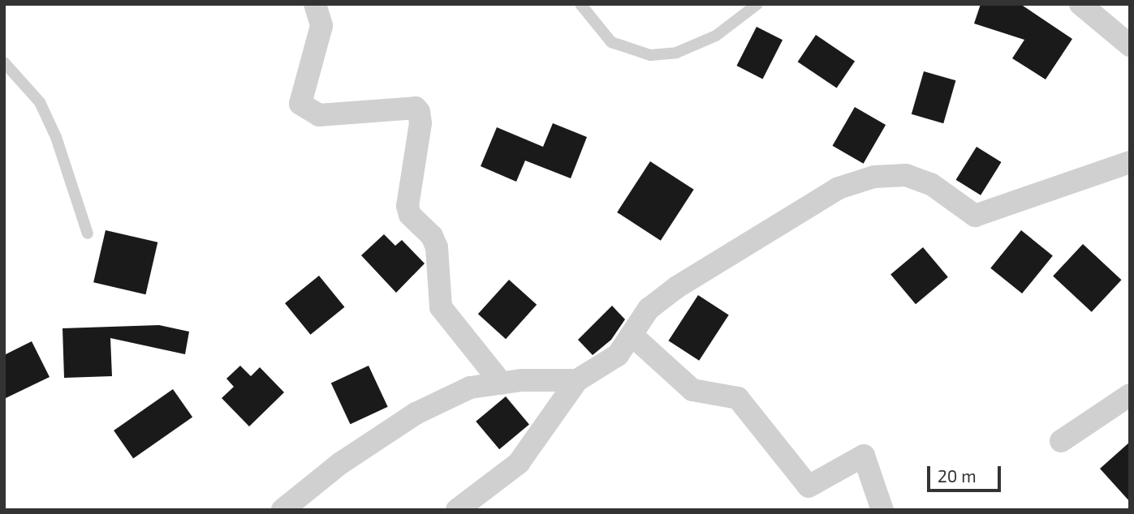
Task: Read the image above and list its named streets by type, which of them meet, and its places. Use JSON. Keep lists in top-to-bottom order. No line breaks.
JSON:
{"scale_bar":"20 m"}
